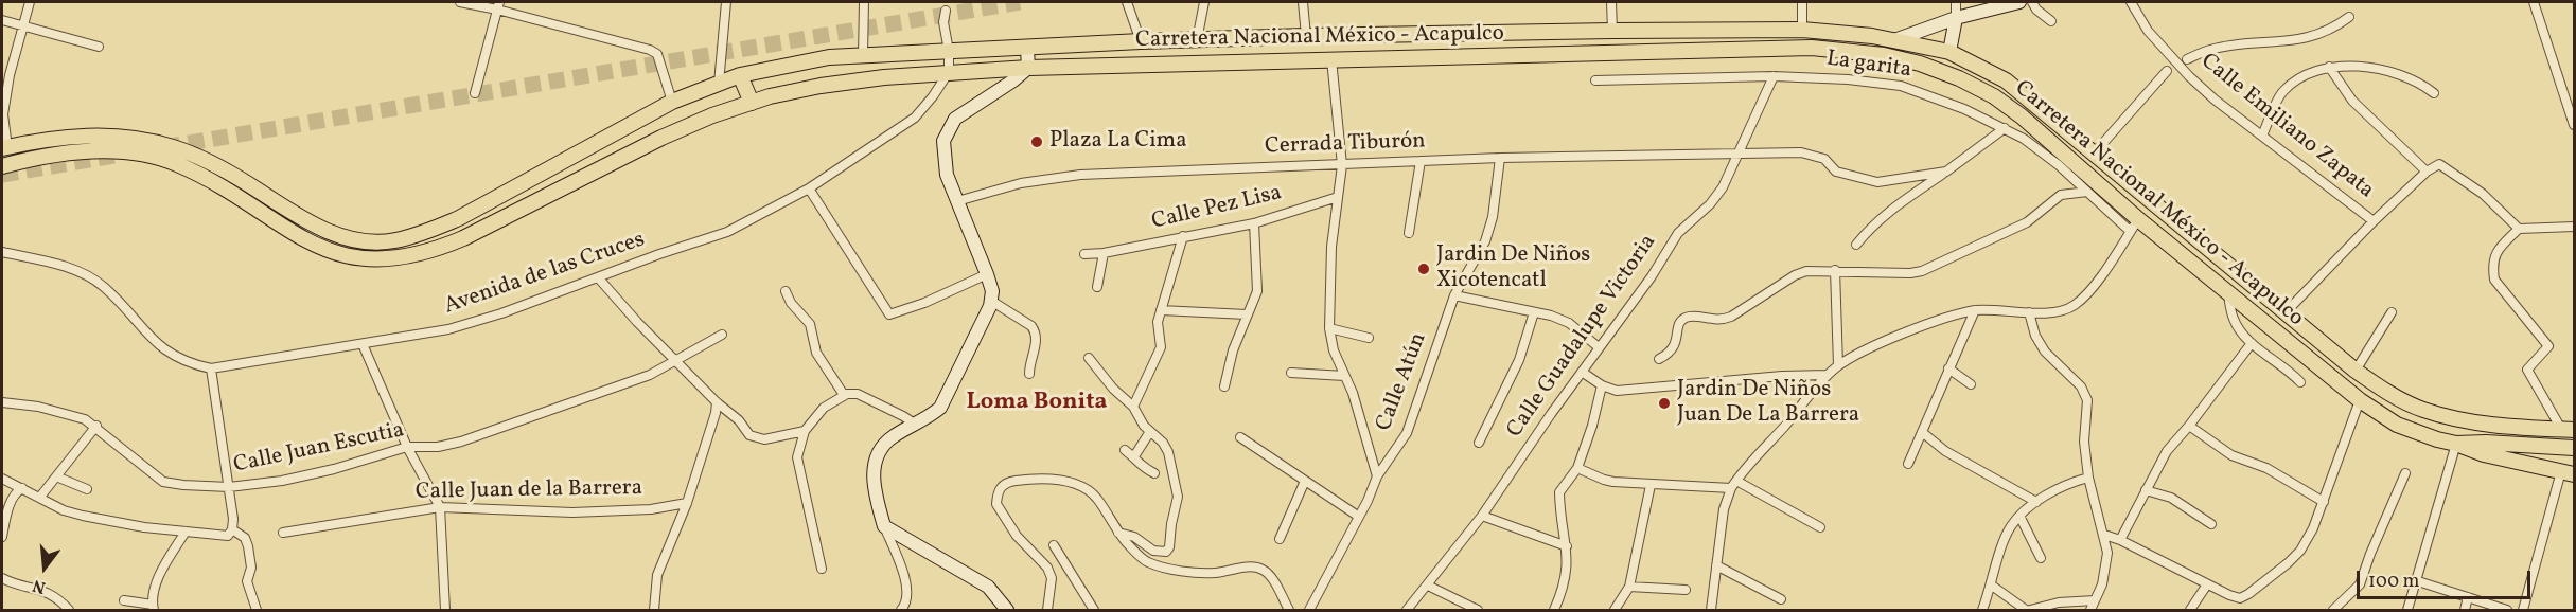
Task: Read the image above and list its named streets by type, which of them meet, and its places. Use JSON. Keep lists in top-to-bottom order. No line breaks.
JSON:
{"streets":{"main road":["Carretera Nacional México - Acapulco"],"street":["La garita","Calle Emiliano Zapata","Cerrada Tiburón","Calle Pez Lisa","Avenida de las Cruces","Calle Guadalupe Victoria","Calle Atún","Calle Juan Escutia","Calle Juan de la Barrera"]},"crossings":[["Carretera Nacional México - Acapulco","La garita"],["Carretera Nacional México - Acapulco","Avenida de las Cruces"],["La garita","Calle Guadalupe Victoria"],["Cerrada Tiburón","Calle Guadalupe Victoria"],["Cerrada Tiburón","Calle Atún"]],"districts":["Loma Bonita"],"places":["Plaza La Cima","Jardin De Niños Xicotencatl","Jardin De Niños Juan De La Barrera"],"scale_bar":"100 m","north":"bottom"}
